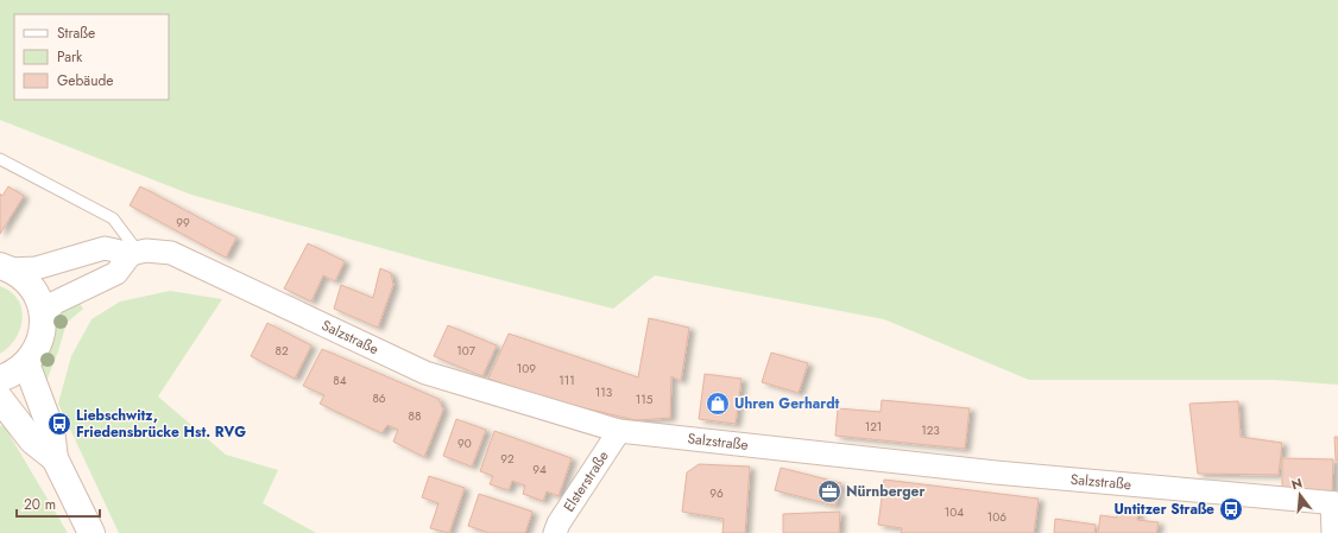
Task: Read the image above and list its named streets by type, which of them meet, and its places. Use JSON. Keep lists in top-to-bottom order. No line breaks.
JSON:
{"streets":{"street":["Salzstraße","Elsterstraße"]},"crossings":[["Salzstraße","Elsterstraße"]],"places":{"shop":["Uhren Gerhardt"],"bus stop":["Liebschwitz, Friedensbrücke Hst. RVG","Untitzer Straße"],"office":["Nürnberger"]},"house_numbers":["99","82","107","109","84","111","113","86","115","88","121","123","90","92","94","96","104","106"],"legend":["Straße","Park","Gebäude"],"scale_bar":"20 m","north":"top"}
